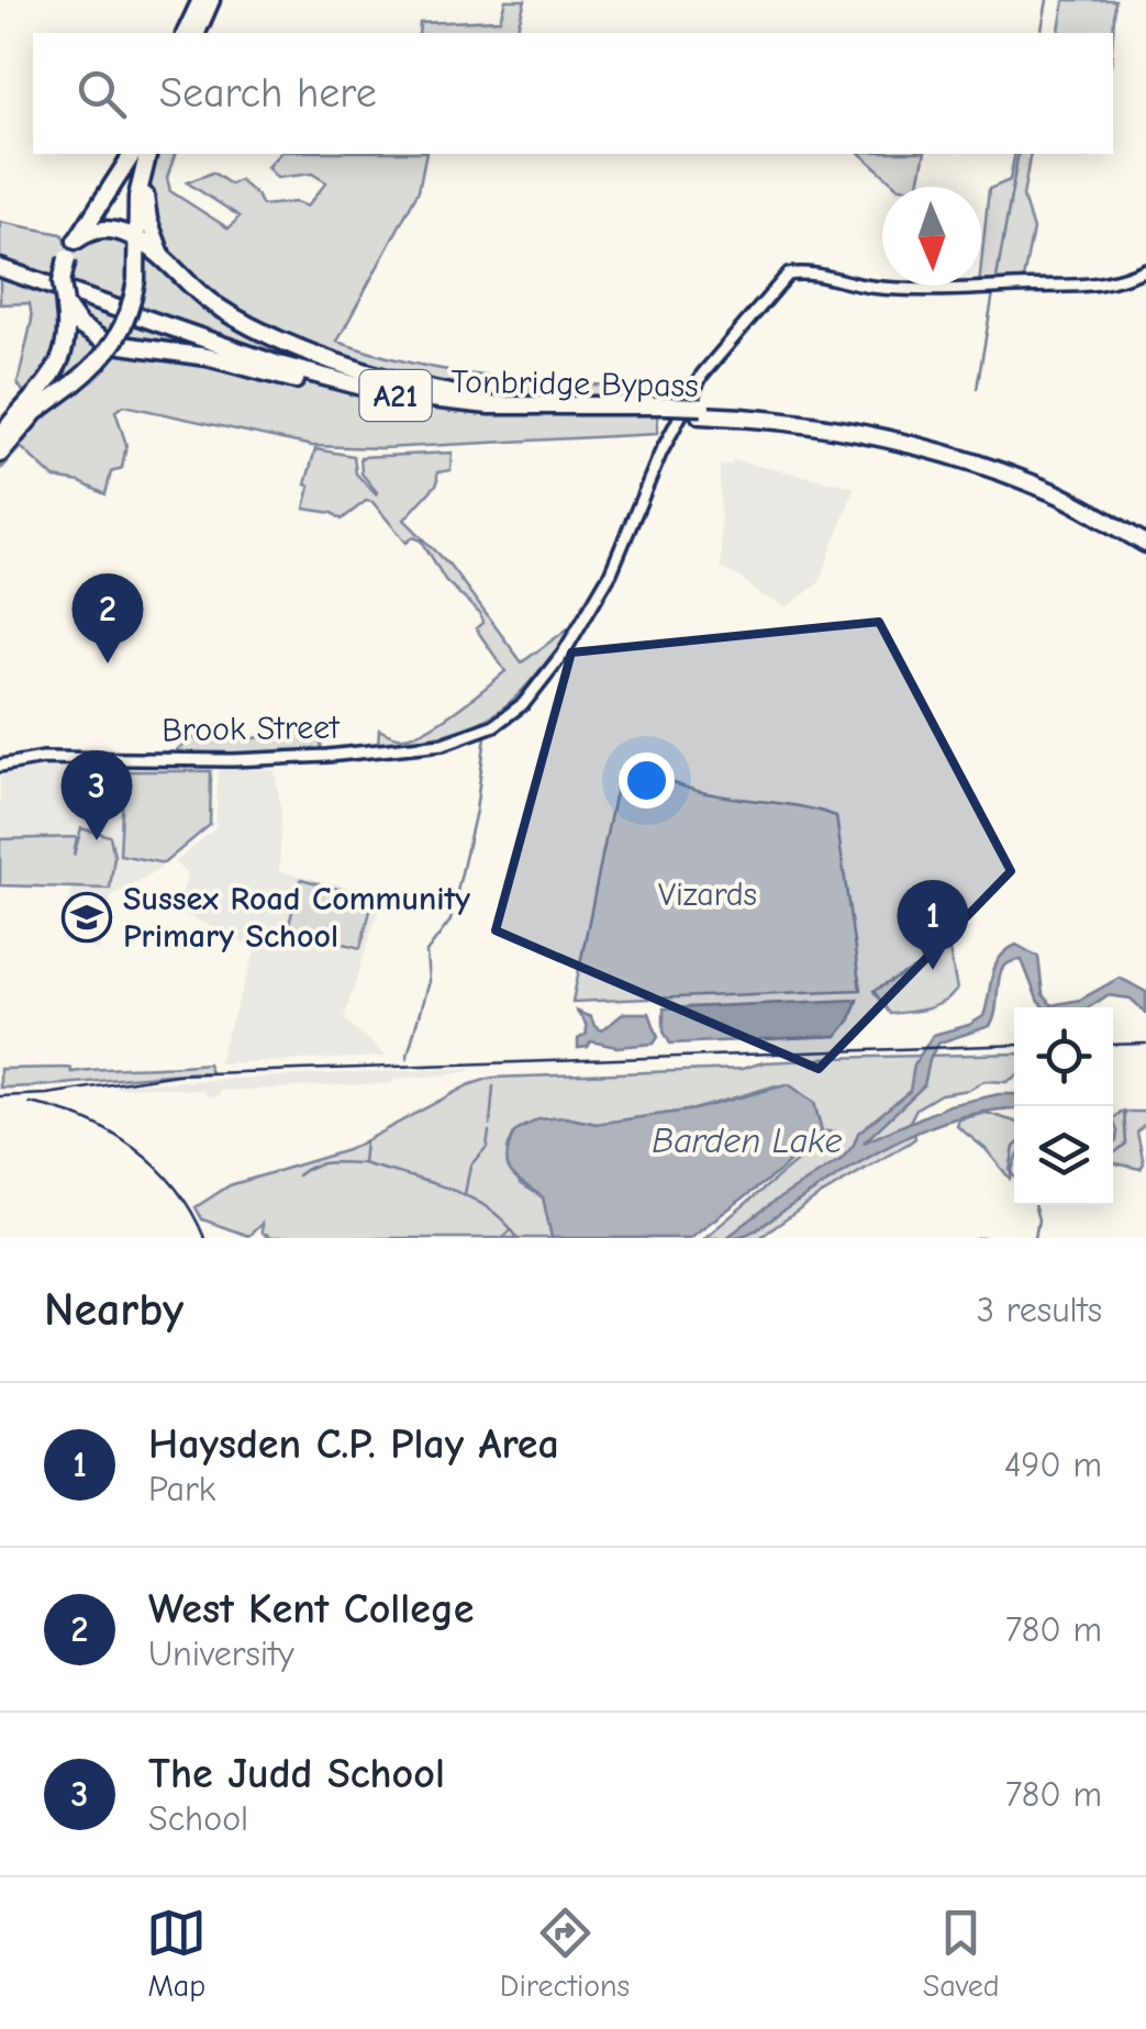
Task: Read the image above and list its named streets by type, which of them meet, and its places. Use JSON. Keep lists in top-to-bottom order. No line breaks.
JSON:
{"streets":{"highway":["Tonbridge Bypass","A21"],"street":["Brook Street"]},"water":["Barden Lake"],"parks":["Vizards"],"places":{"school or university":["Sussex Road Community Primary School"]},"north":"bottom","page":{"search":"Search here","pins":["2","3","1"],"heading":["Nearby","3 results"],"list":[{"mark":"1","name":"Haysden C.P. Play Area","note":"Park","value":"490 m"},{"mark":"2","name":"West Kent College","note":"University","value":"780 m"},{"mark":"3","name":"The Judd School","note":"School","value":"780 m"}],"nav":["Map","Directions","Saved"]}}
